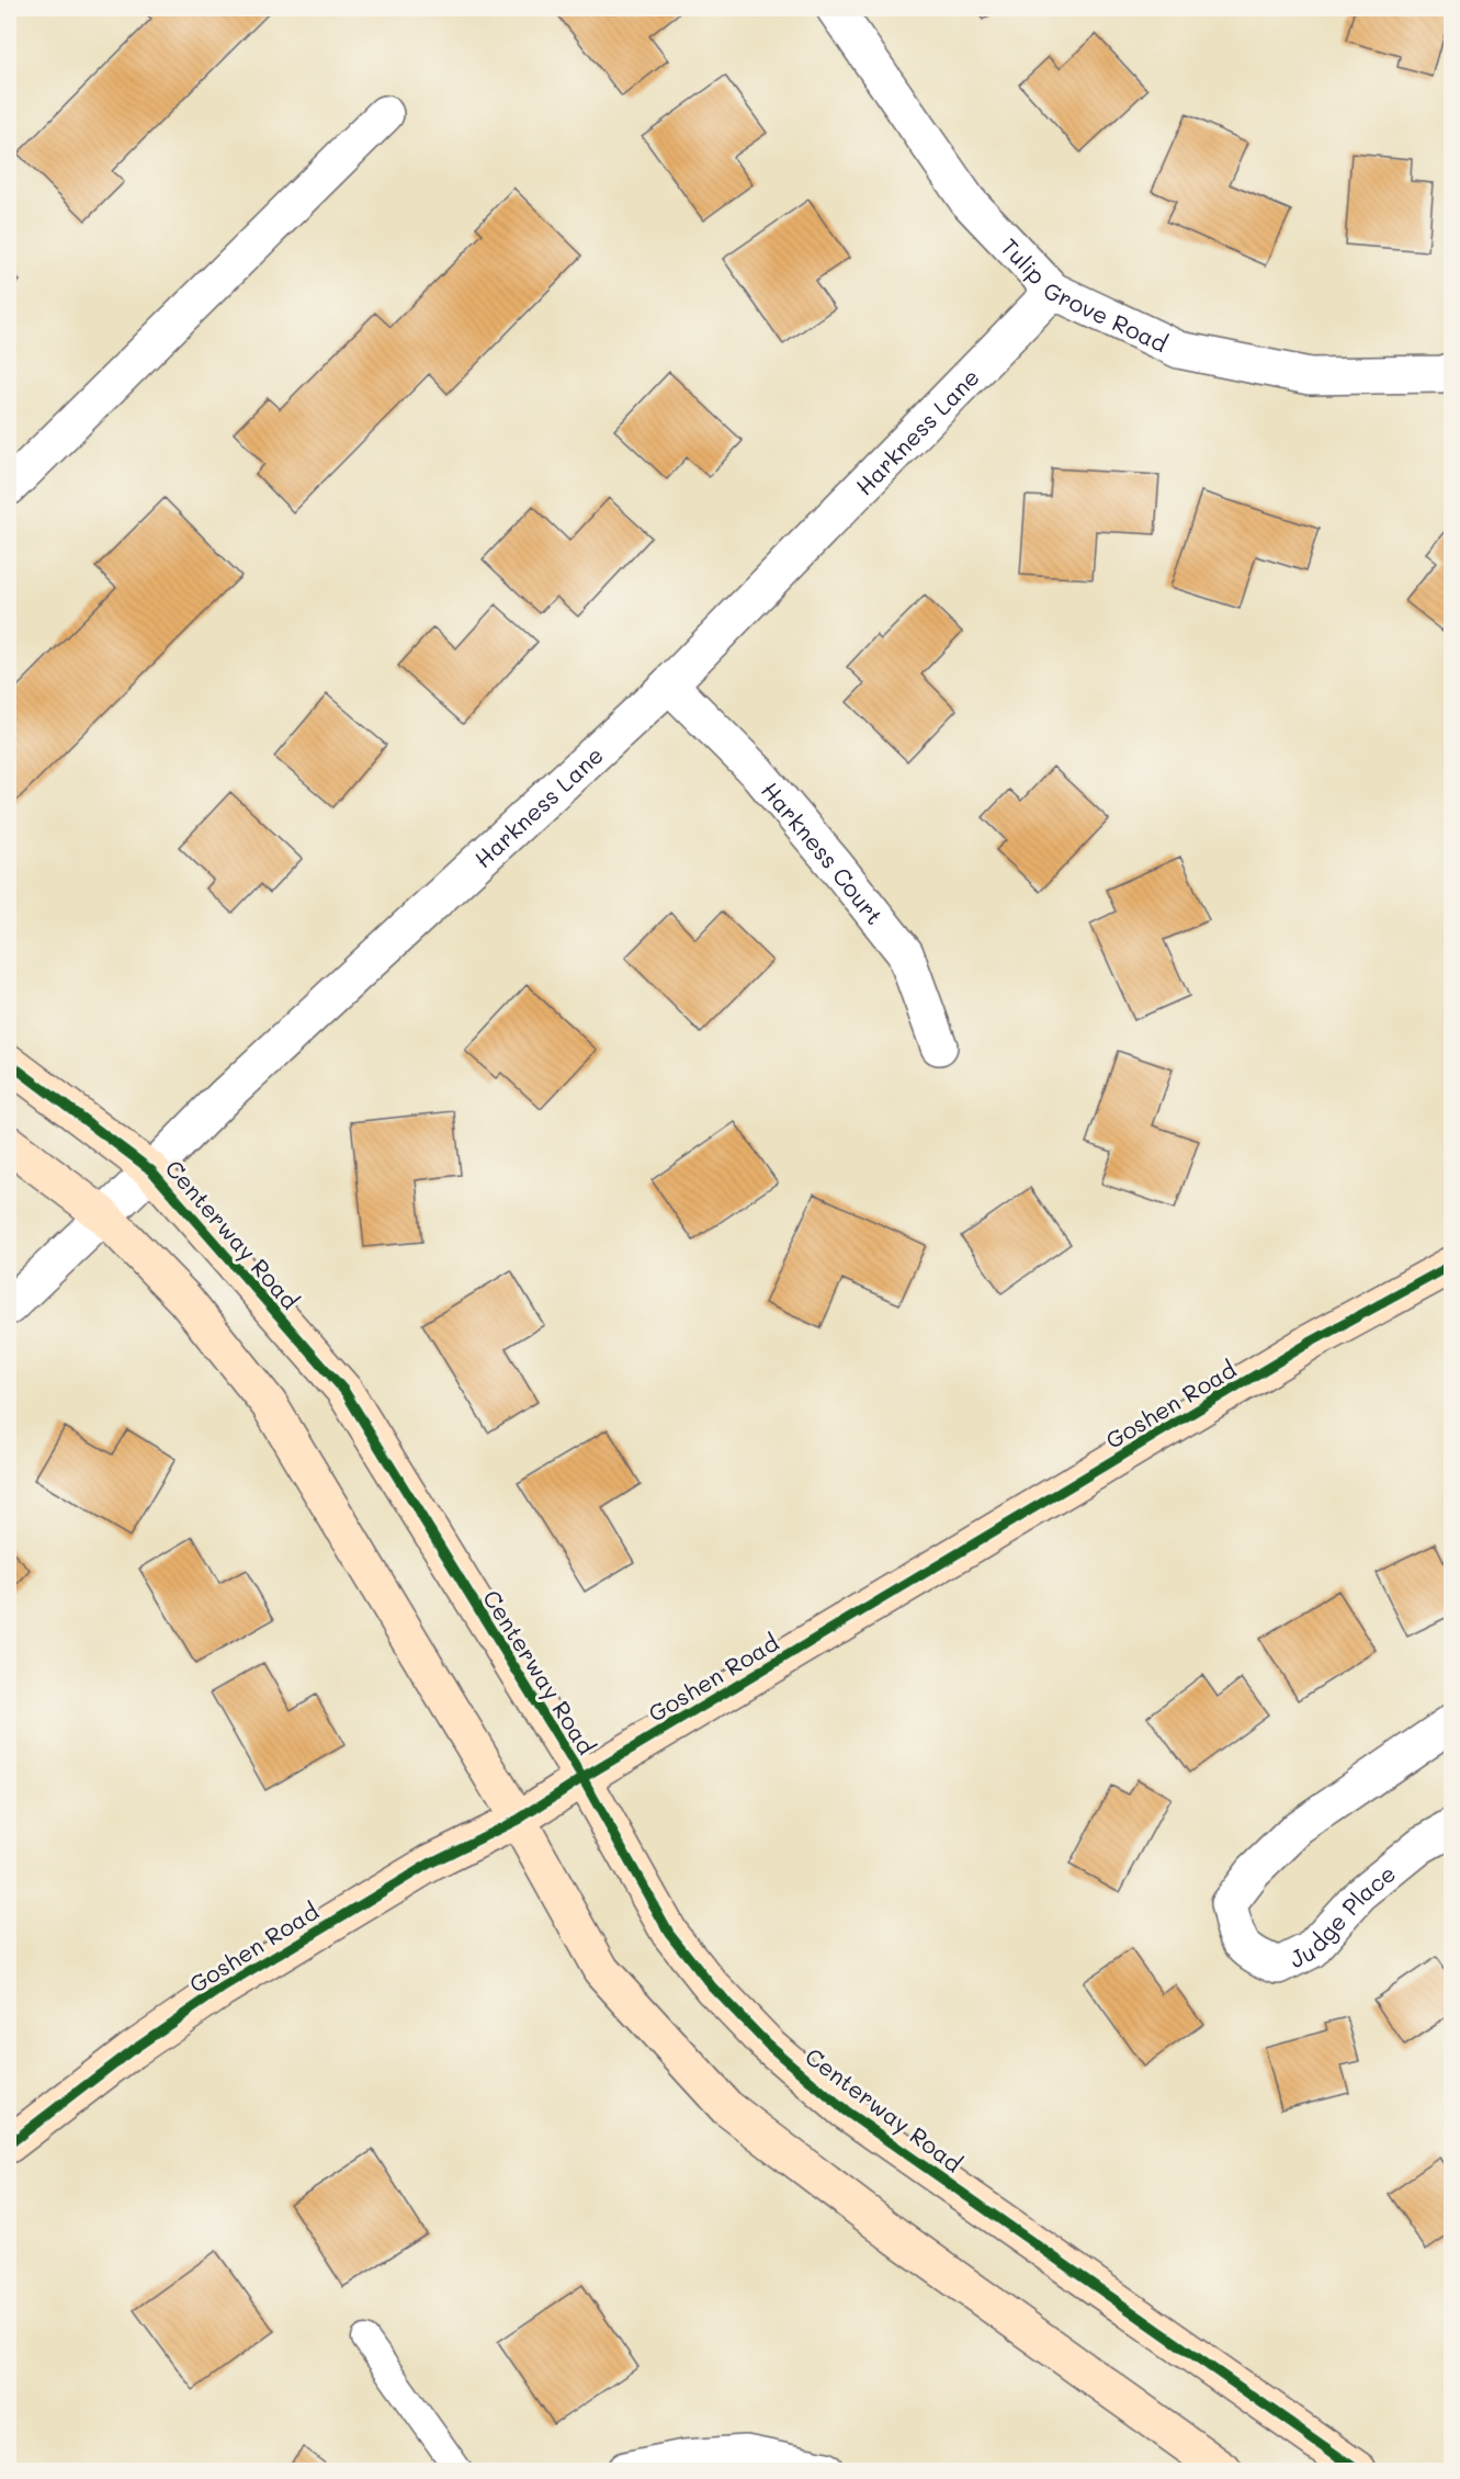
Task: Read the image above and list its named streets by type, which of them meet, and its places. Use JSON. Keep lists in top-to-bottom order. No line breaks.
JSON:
{"streets":{"street":["Tulip Grove Road","Harkness Lane","Harkness Court","Centerway Road","Goshen Road","Judge Place"]},"crossings":[["Tulip Grove Road","Harkness Lane"],["Harkness Lane","Harkness Court"],["Harkness Lane","Centerway Road"],["Centerway Road","Goshen Road"]]}
